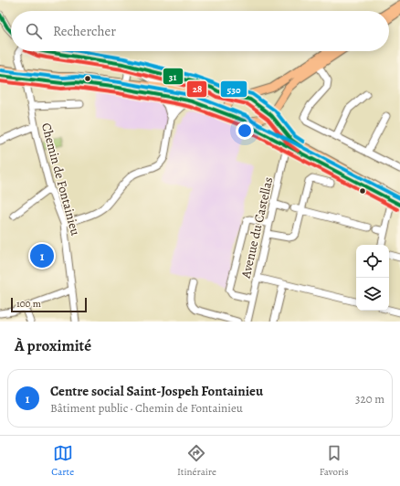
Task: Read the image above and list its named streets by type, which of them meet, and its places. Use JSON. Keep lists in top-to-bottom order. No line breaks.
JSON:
{"streets":{"street":["Chemin de Fontainieu","Avenue du Castellas"]},"lines":["transit line 31","transit line 28","transit line 530"],"scale_bar":"100 m","page":{"search":"Rechercher","pins":"1","scale":"100 m","heading":"À proximité","list":[{"mark":"1","name":"Centre social Saint-Jospeh Fontainieu","note":"Bâtiment public · Chemin de Fontainieu","value":"320 m"}],"nav":["Carte","Itinéraire","Favoris"]}}
